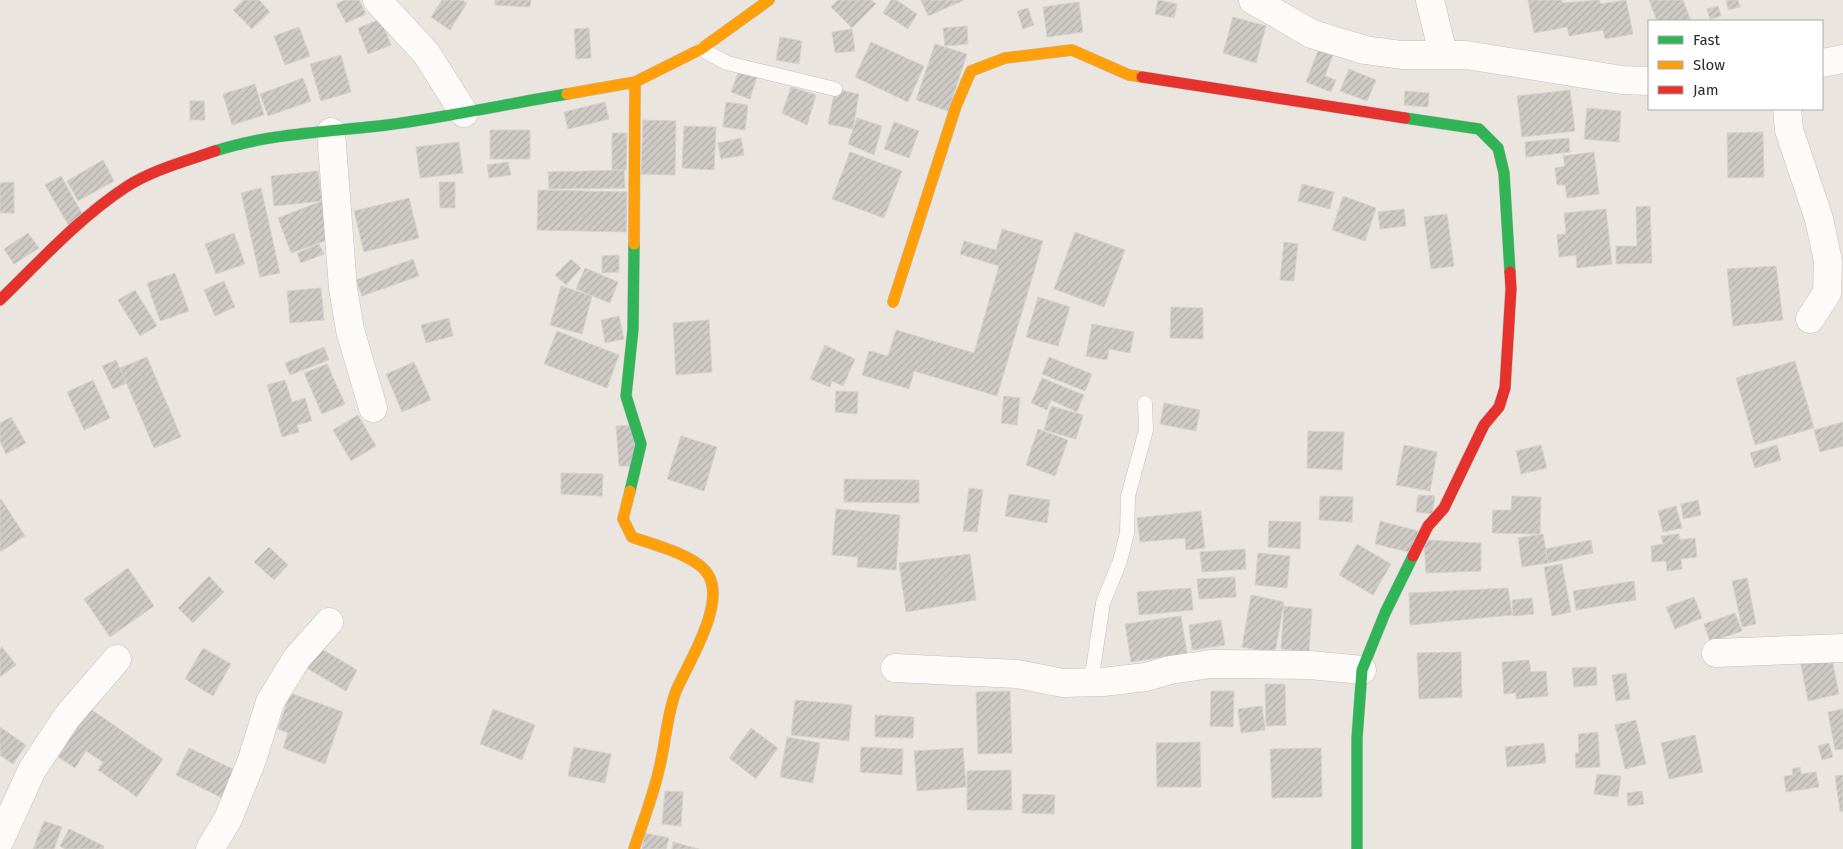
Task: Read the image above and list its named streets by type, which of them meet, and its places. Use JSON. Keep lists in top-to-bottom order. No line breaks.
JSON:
{"legend":["Fast","Slow","Jam"]}
